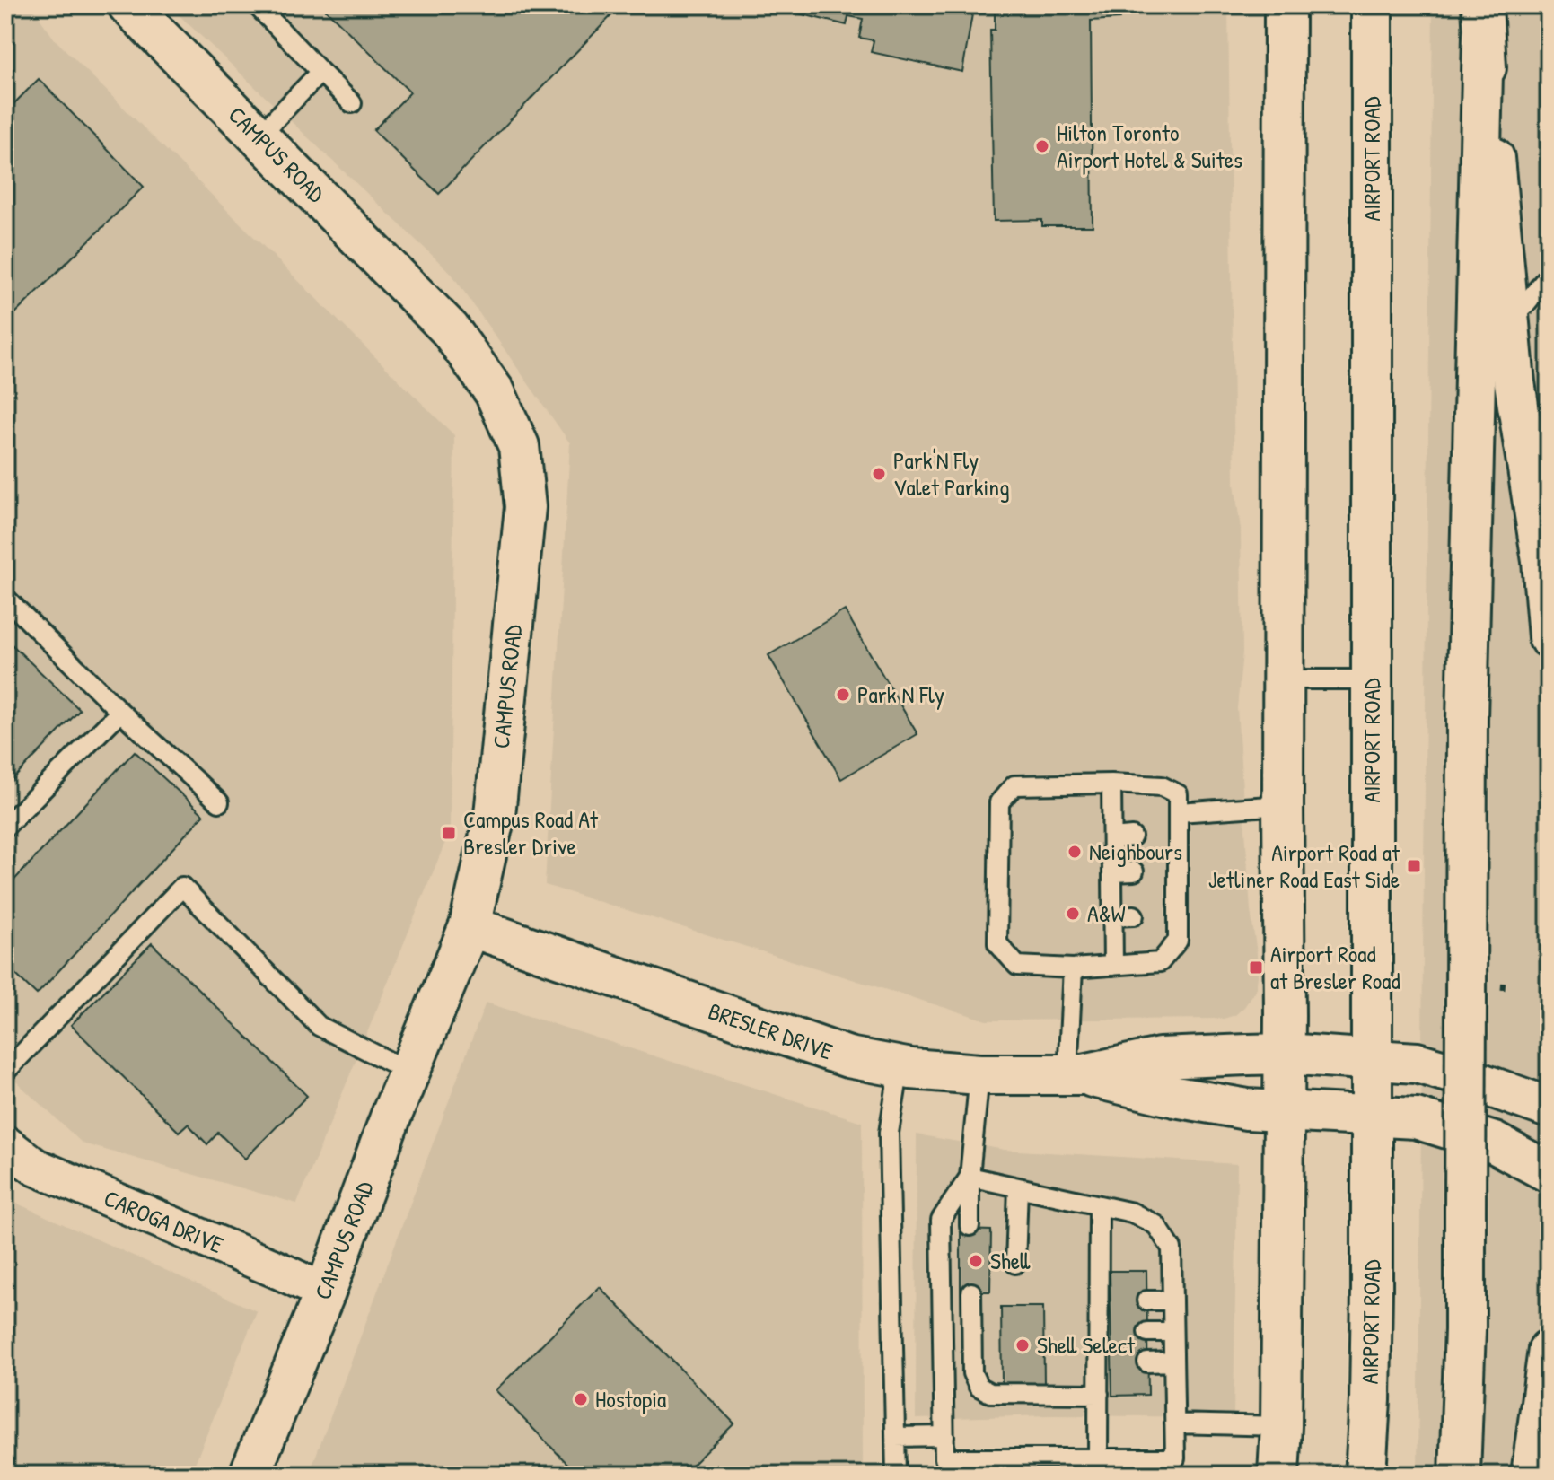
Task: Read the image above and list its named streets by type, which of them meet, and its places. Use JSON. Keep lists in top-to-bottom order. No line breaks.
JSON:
{"streets":{"main road":["CAMPUS ROAD","AIRPORT ROAD","BRESLER DRIVE"],"street":["CAROGA DRIVE"]},"crossings":[["CAMPUS ROAD","BRESLER DRIVE"],["CAMPUS ROAD","CAROGA DRIVE"],["AIRPORT ROAD","BRESLER DRIVE"]],"places":{"other":["Hilton Toronto Airport Hotel & Suites","Park'N Fly Valet Parking","Park N Fly","Neighbours","A&W","Shell","Shell Select","Hostopia"],"transit":["Campus Road At Bresler Drive","Airport Road at Jetliner Road East Side","Airport Road at Bresler Road"]}}
